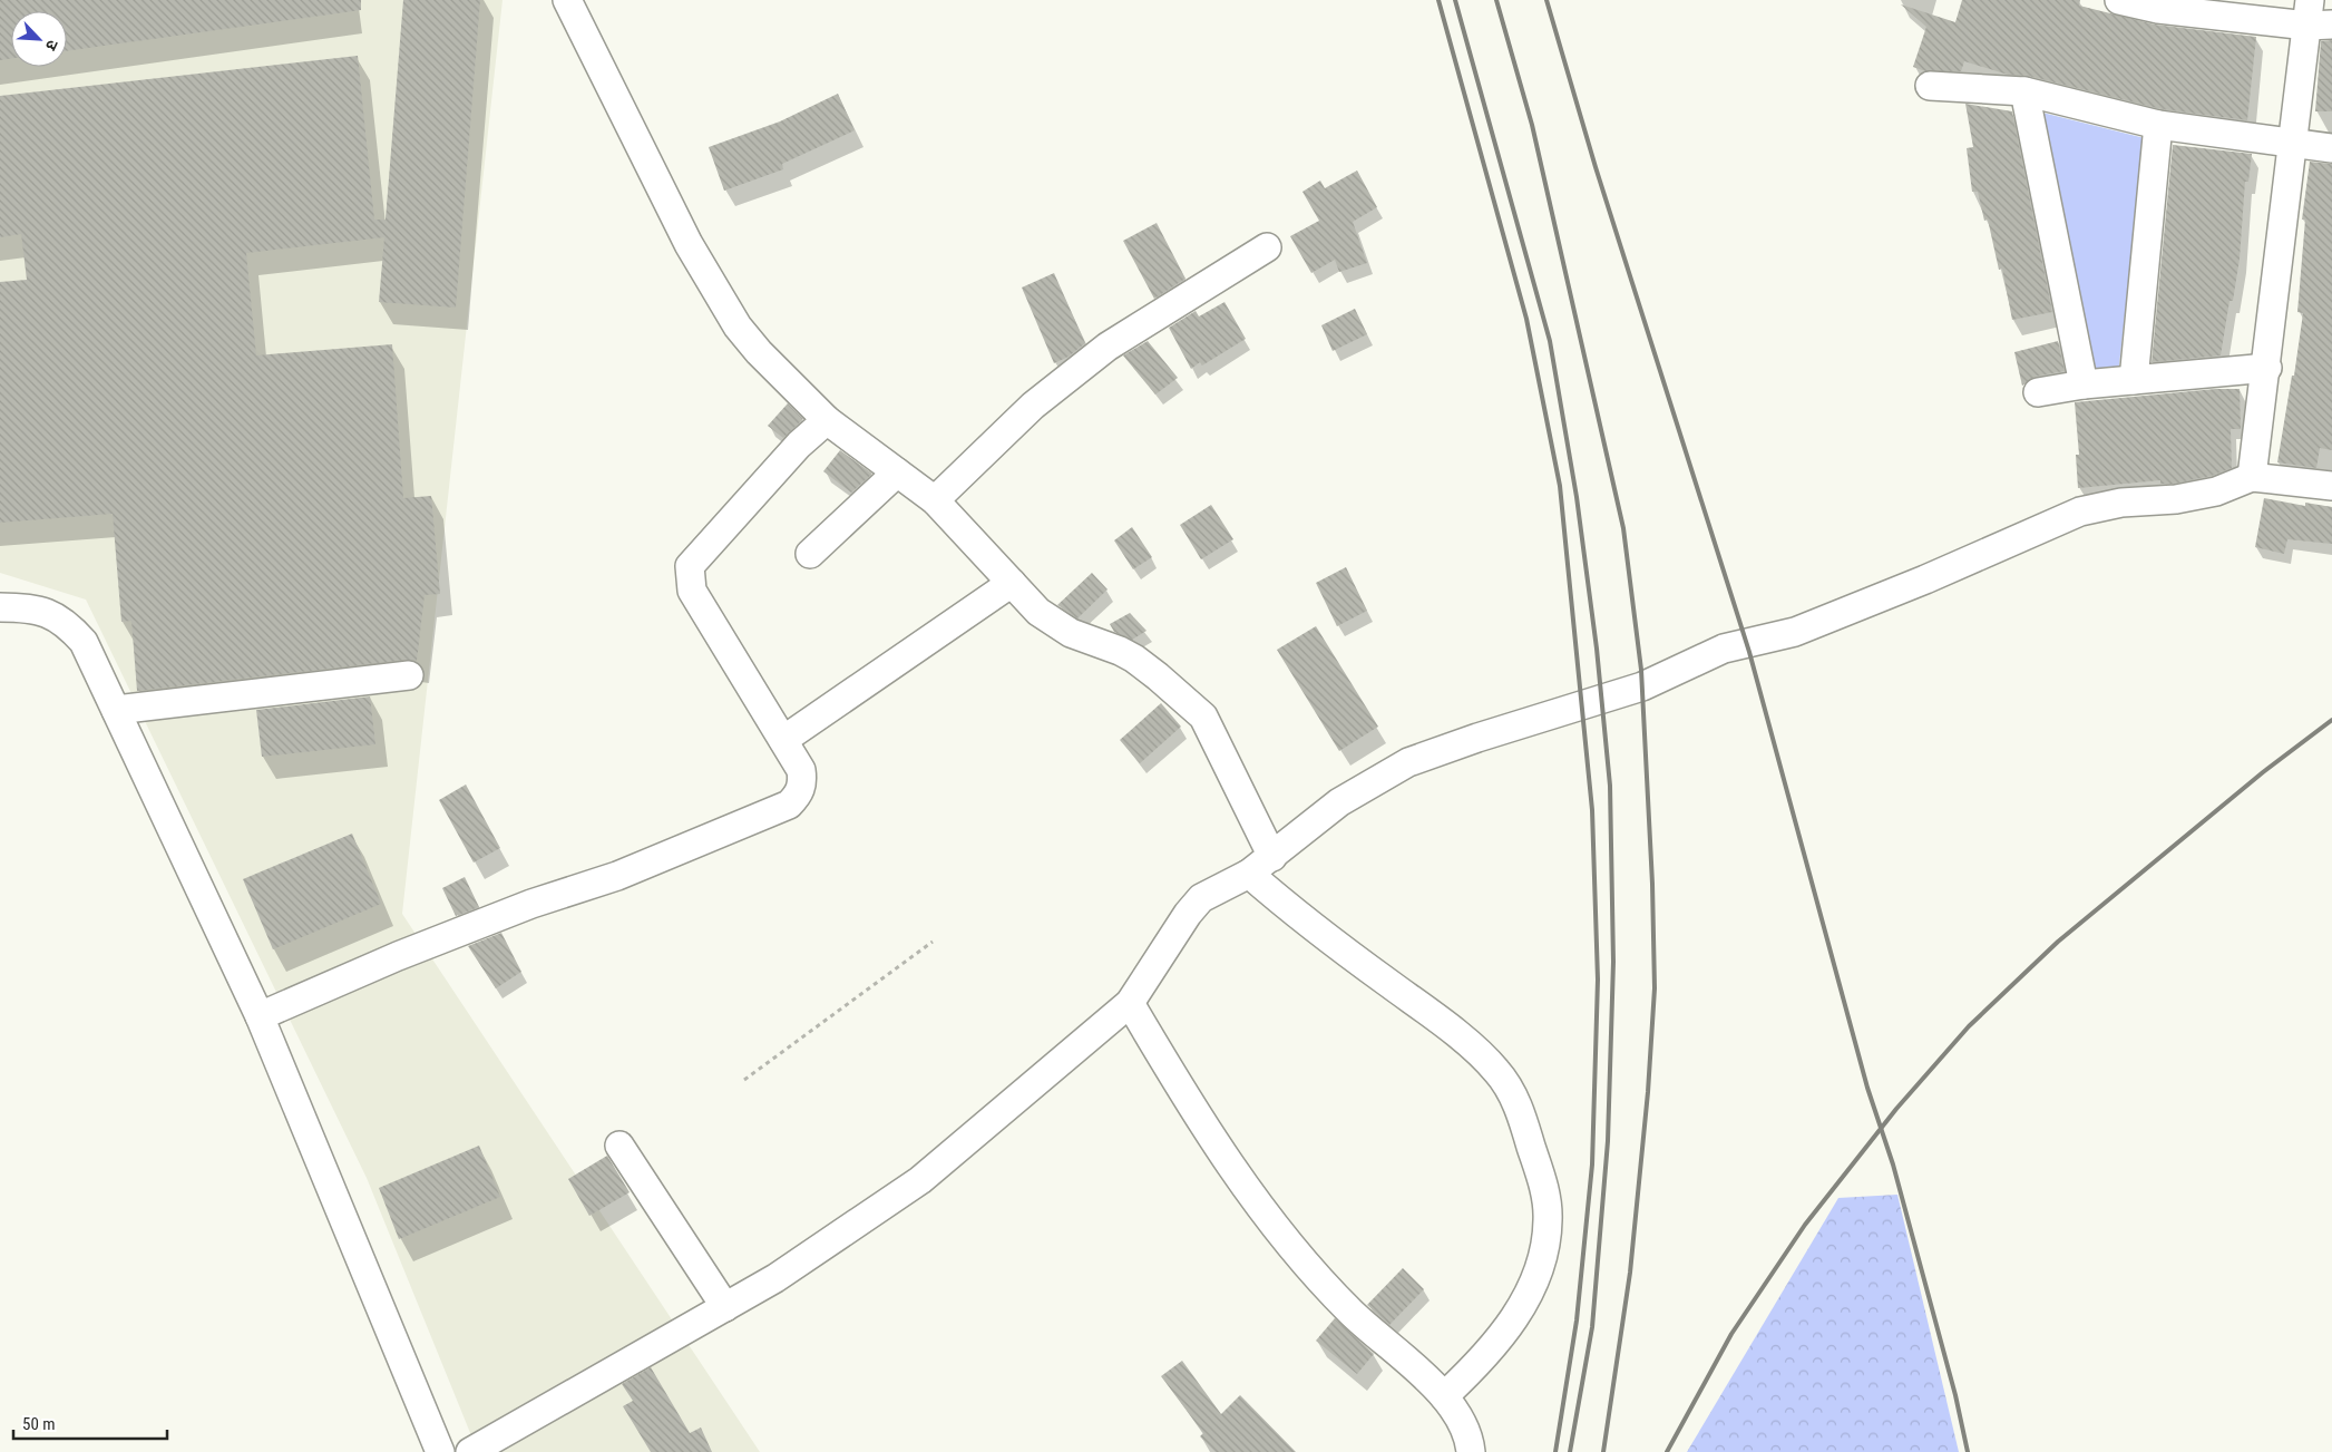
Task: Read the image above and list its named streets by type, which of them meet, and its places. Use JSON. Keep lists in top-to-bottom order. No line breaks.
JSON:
{"scale_bar":"50 m","north":"bottom right"}
